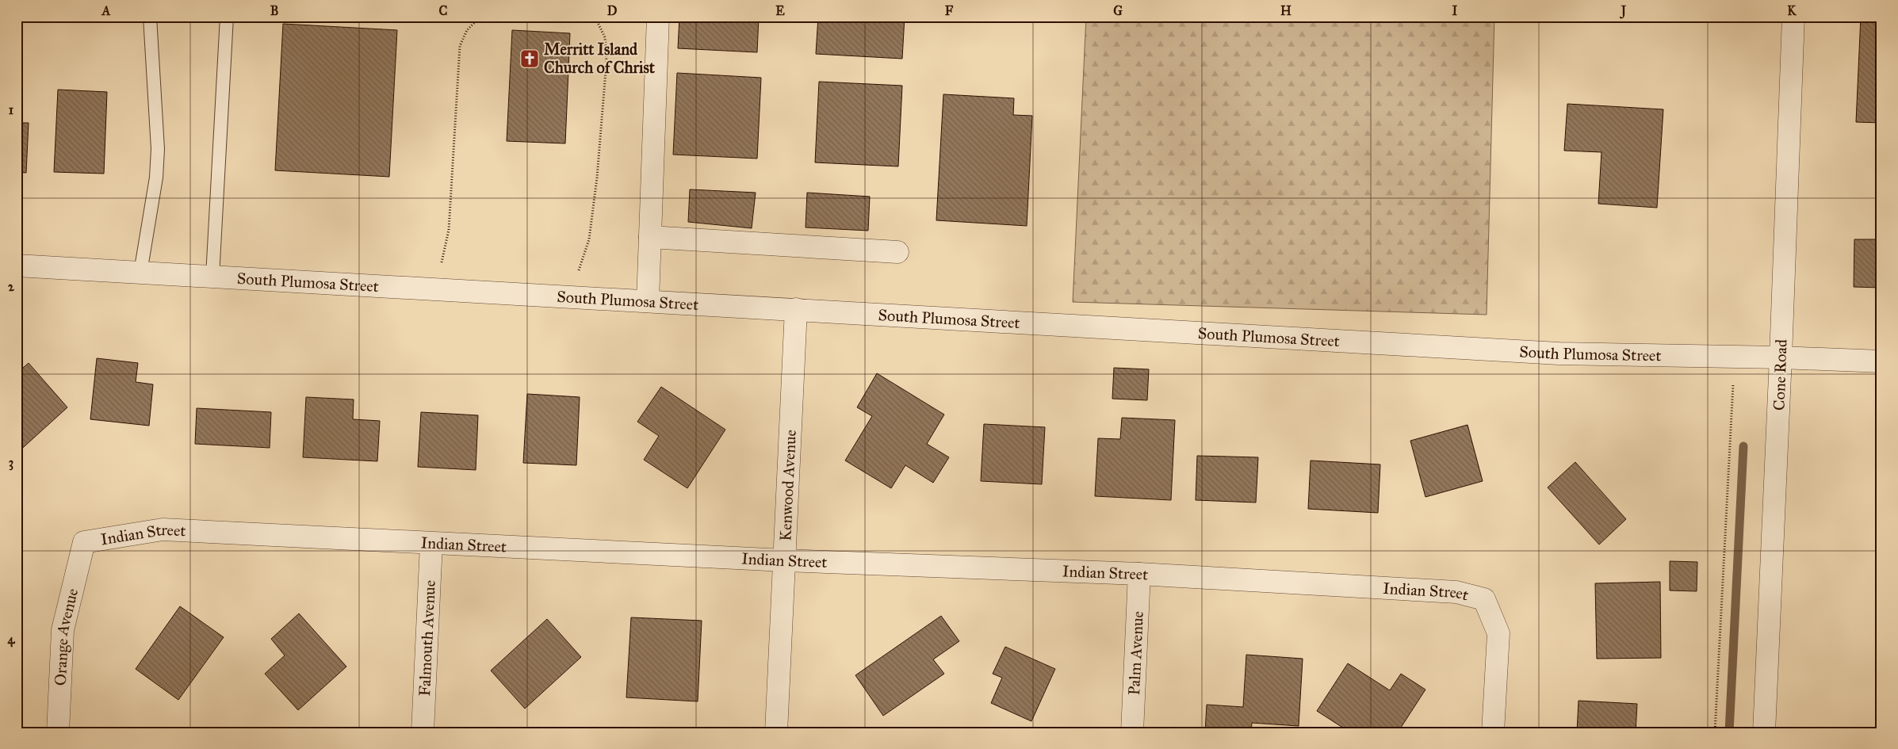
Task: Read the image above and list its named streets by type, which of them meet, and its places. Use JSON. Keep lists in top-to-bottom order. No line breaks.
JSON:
{"streets":{"street":["South Plumosa Street","Cone Road","Kenwood Avenue","Indian Street","Orange Avenue","Falmouth Avenue","Palm Avenue"]},"crossings":[["South Plumosa Street","Cone Road"],["South Plumosa Street","Kenwood Avenue"],["Kenwood Avenue","Indian Street"],["Indian Street","Orange Avenue"],["Indian Street","Falmouth Avenue"],["Indian Street","Palm Avenue"]],"places":{"church":["Merritt Island Church of Christ"]},"grid":{"columns":["A","B","C","D","E","F","G","H","I","J","K"],"rows":["1","2","3","4"]}}
